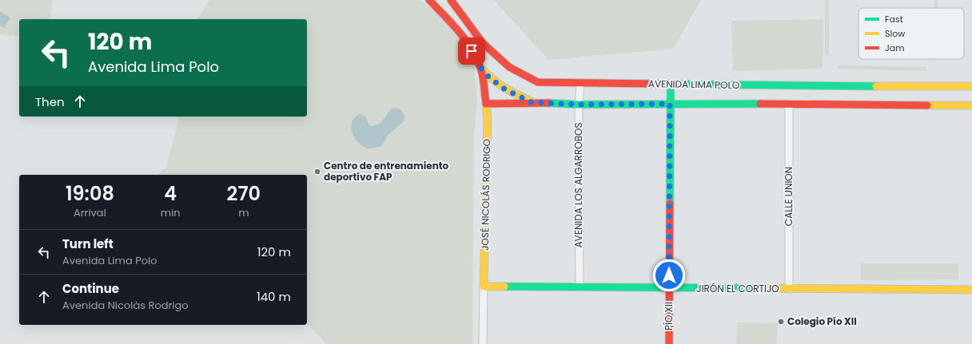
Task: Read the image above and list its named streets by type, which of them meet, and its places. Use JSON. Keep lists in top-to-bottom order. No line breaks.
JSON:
{"streets":{"main road":["AVENIDA LIMA POLO","JOSÉ NICOLÁS RODRIGO","JIRÓN EL CORTIJO","PÍO XII"],"street":["AVENIDA LOS ALGARROBOS","CALLE UNION"]},"crossings":[["AVENIDA LIMA POLO","AVENIDA LOS ALGARROBOS"],["AVENIDA LIMA POLO","JOSÉ NICOLÁS RODRIGO"],["AVENIDA LIMA POLO","CALLE UNION"],["AVENIDA LIMA POLO","PÍO XII"],["AVENIDA LOS ALGARROBOS","JIRÓN EL CORTIJO"],["JOSÉ NICOLÁS RODRIGO","JIRÓN EL CORTIJO"],["CALLE UNION","JIRÓN EL CORTIJO"],["JIRÓN EL CORTIJO","PÍO XII"]],"places":["Centro de entrenamiento deportivo FAP","Colegio Pío XII"],"legend":["Fast","Slow","Jam"],"page":{"turn":["120 m","Avenida Lima Polo"],"then":"Then","eta":["19:08","Arrival","4","min","270","m"],"list":[{"name":"Turn left","note":"Avenida Lima Polo","value":"120 m"},{"name":"Continue","note":"Avenida Nicolàs Rodrigo","value":"140 m"}]}}
